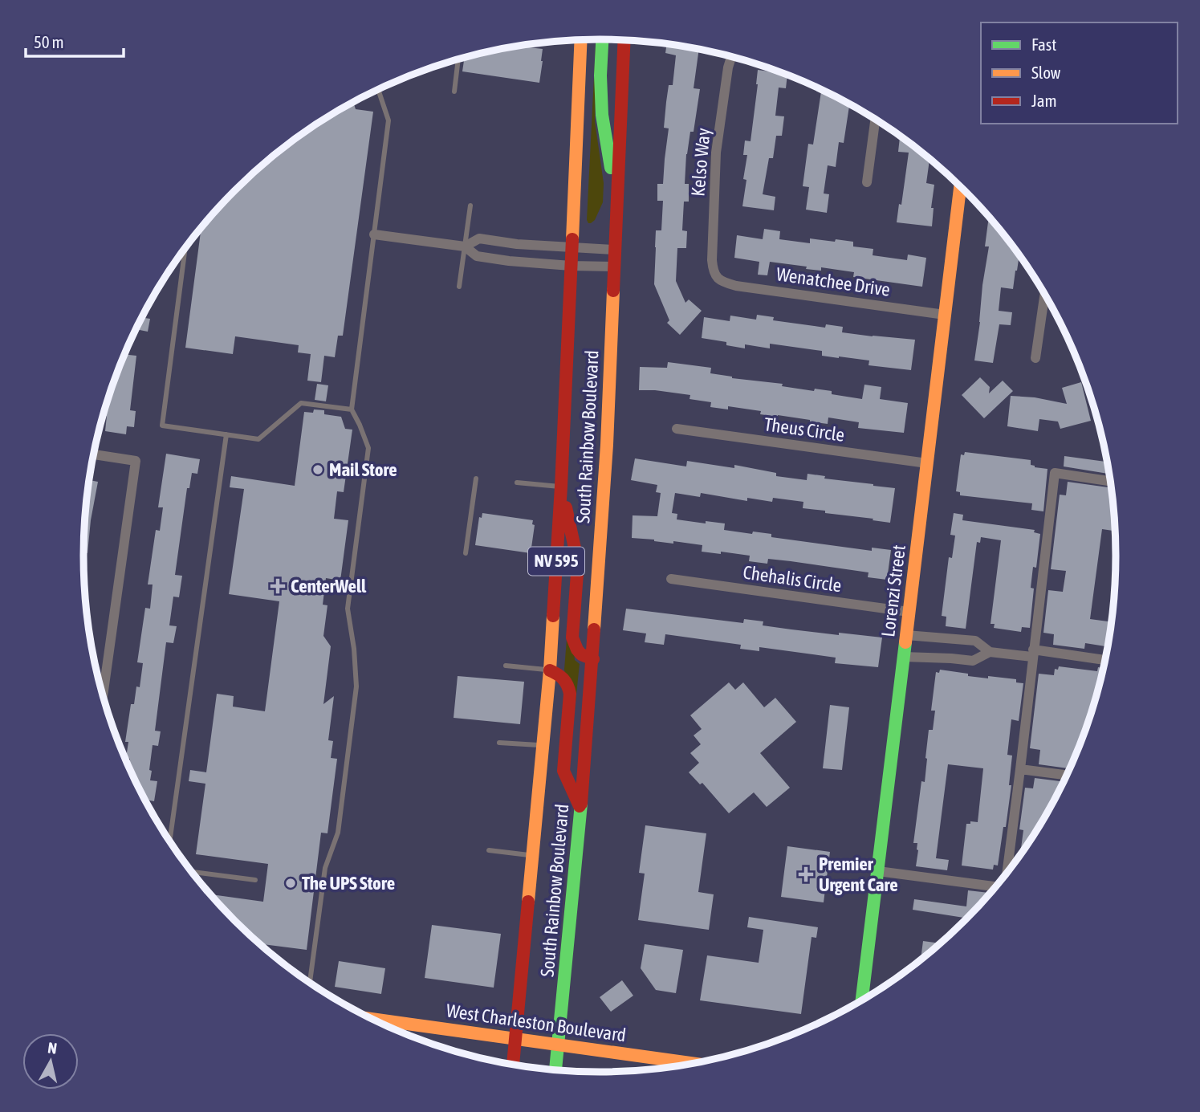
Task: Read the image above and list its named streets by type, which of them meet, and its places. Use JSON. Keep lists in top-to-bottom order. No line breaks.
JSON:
{"streets":{"main road":["South Rainbow Boulevard","NV 595","Lorenzi Street","West Charleston Boulevard"],"street":["Kelso Way","Wenatchee Drive","Theus Circle","Chehalis Circle"]},"crossings":[["Kelso Way","Wenatchee Drive"],["Wenatchee Drive","Lorenzi Street"],["Theus Circle","Lorenzi Street"],["South Rainbow Boulevard","West Charleston Boulevard"],["Chehalis Circle","Lorenzi Street"]],"places":{"other":["Mail Store","The UPS Store"],"health":["CenterWell","Premier Urgent Care"]},"legend":["Fast","Slow","Jam"],"scale_bar":"50 m","north":"top"}
